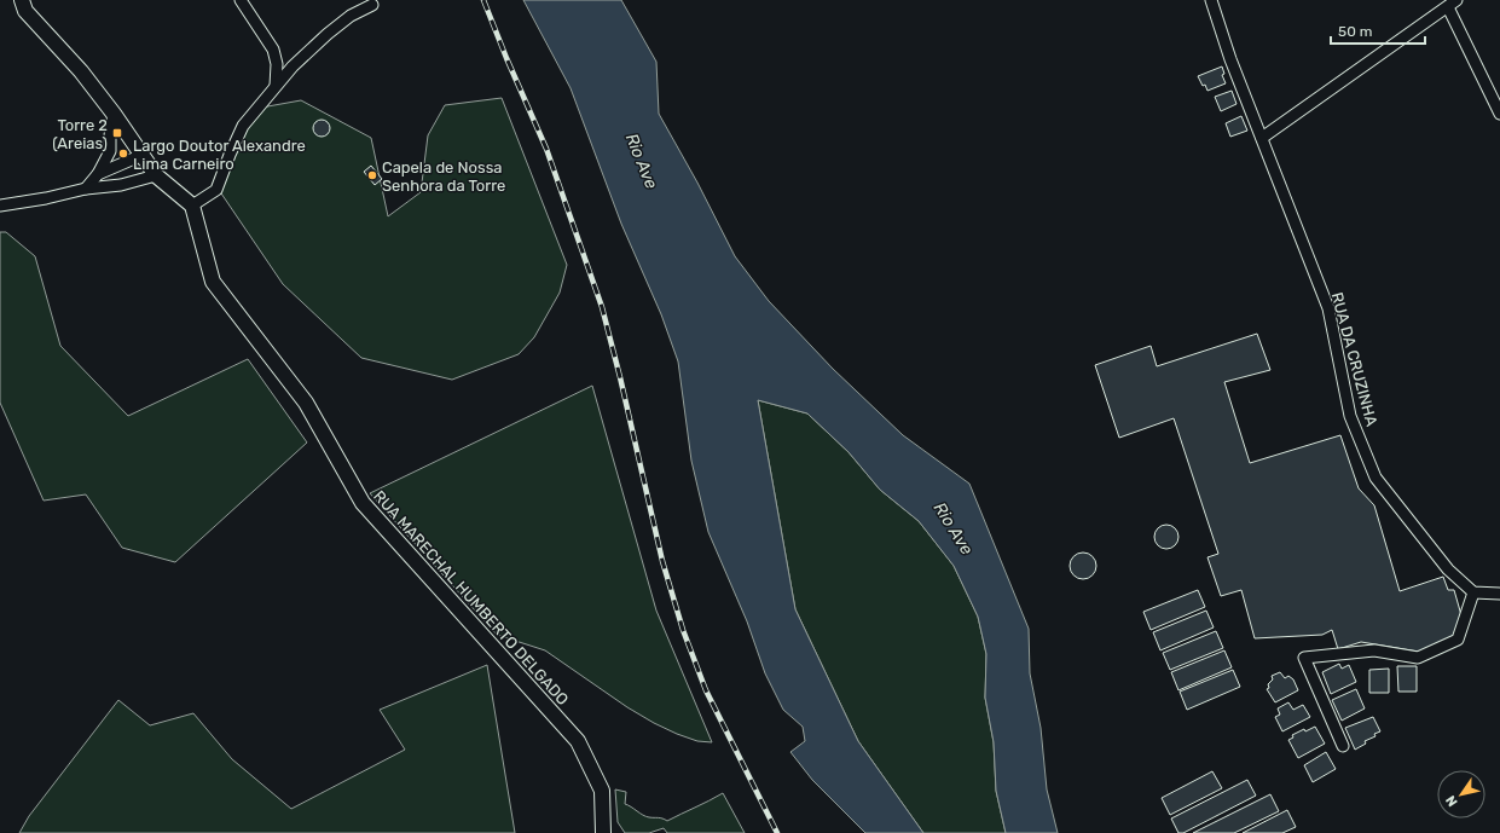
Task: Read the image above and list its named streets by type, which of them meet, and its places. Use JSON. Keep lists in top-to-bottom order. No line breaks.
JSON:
{"streets":{"street":["RUA DA CRUZINHA","RUA MARECHAL HUMBERTO DELGADO"]},"water":["Rio Ave"],"places":{"transit":["Torre 2 (Areias)"],"other":["Largo Doutor Alexandre Lima Carneiro","Capela de Nossa Senhora da Torre"]},"scale_bar":"50 m","north":"bottom left"}
